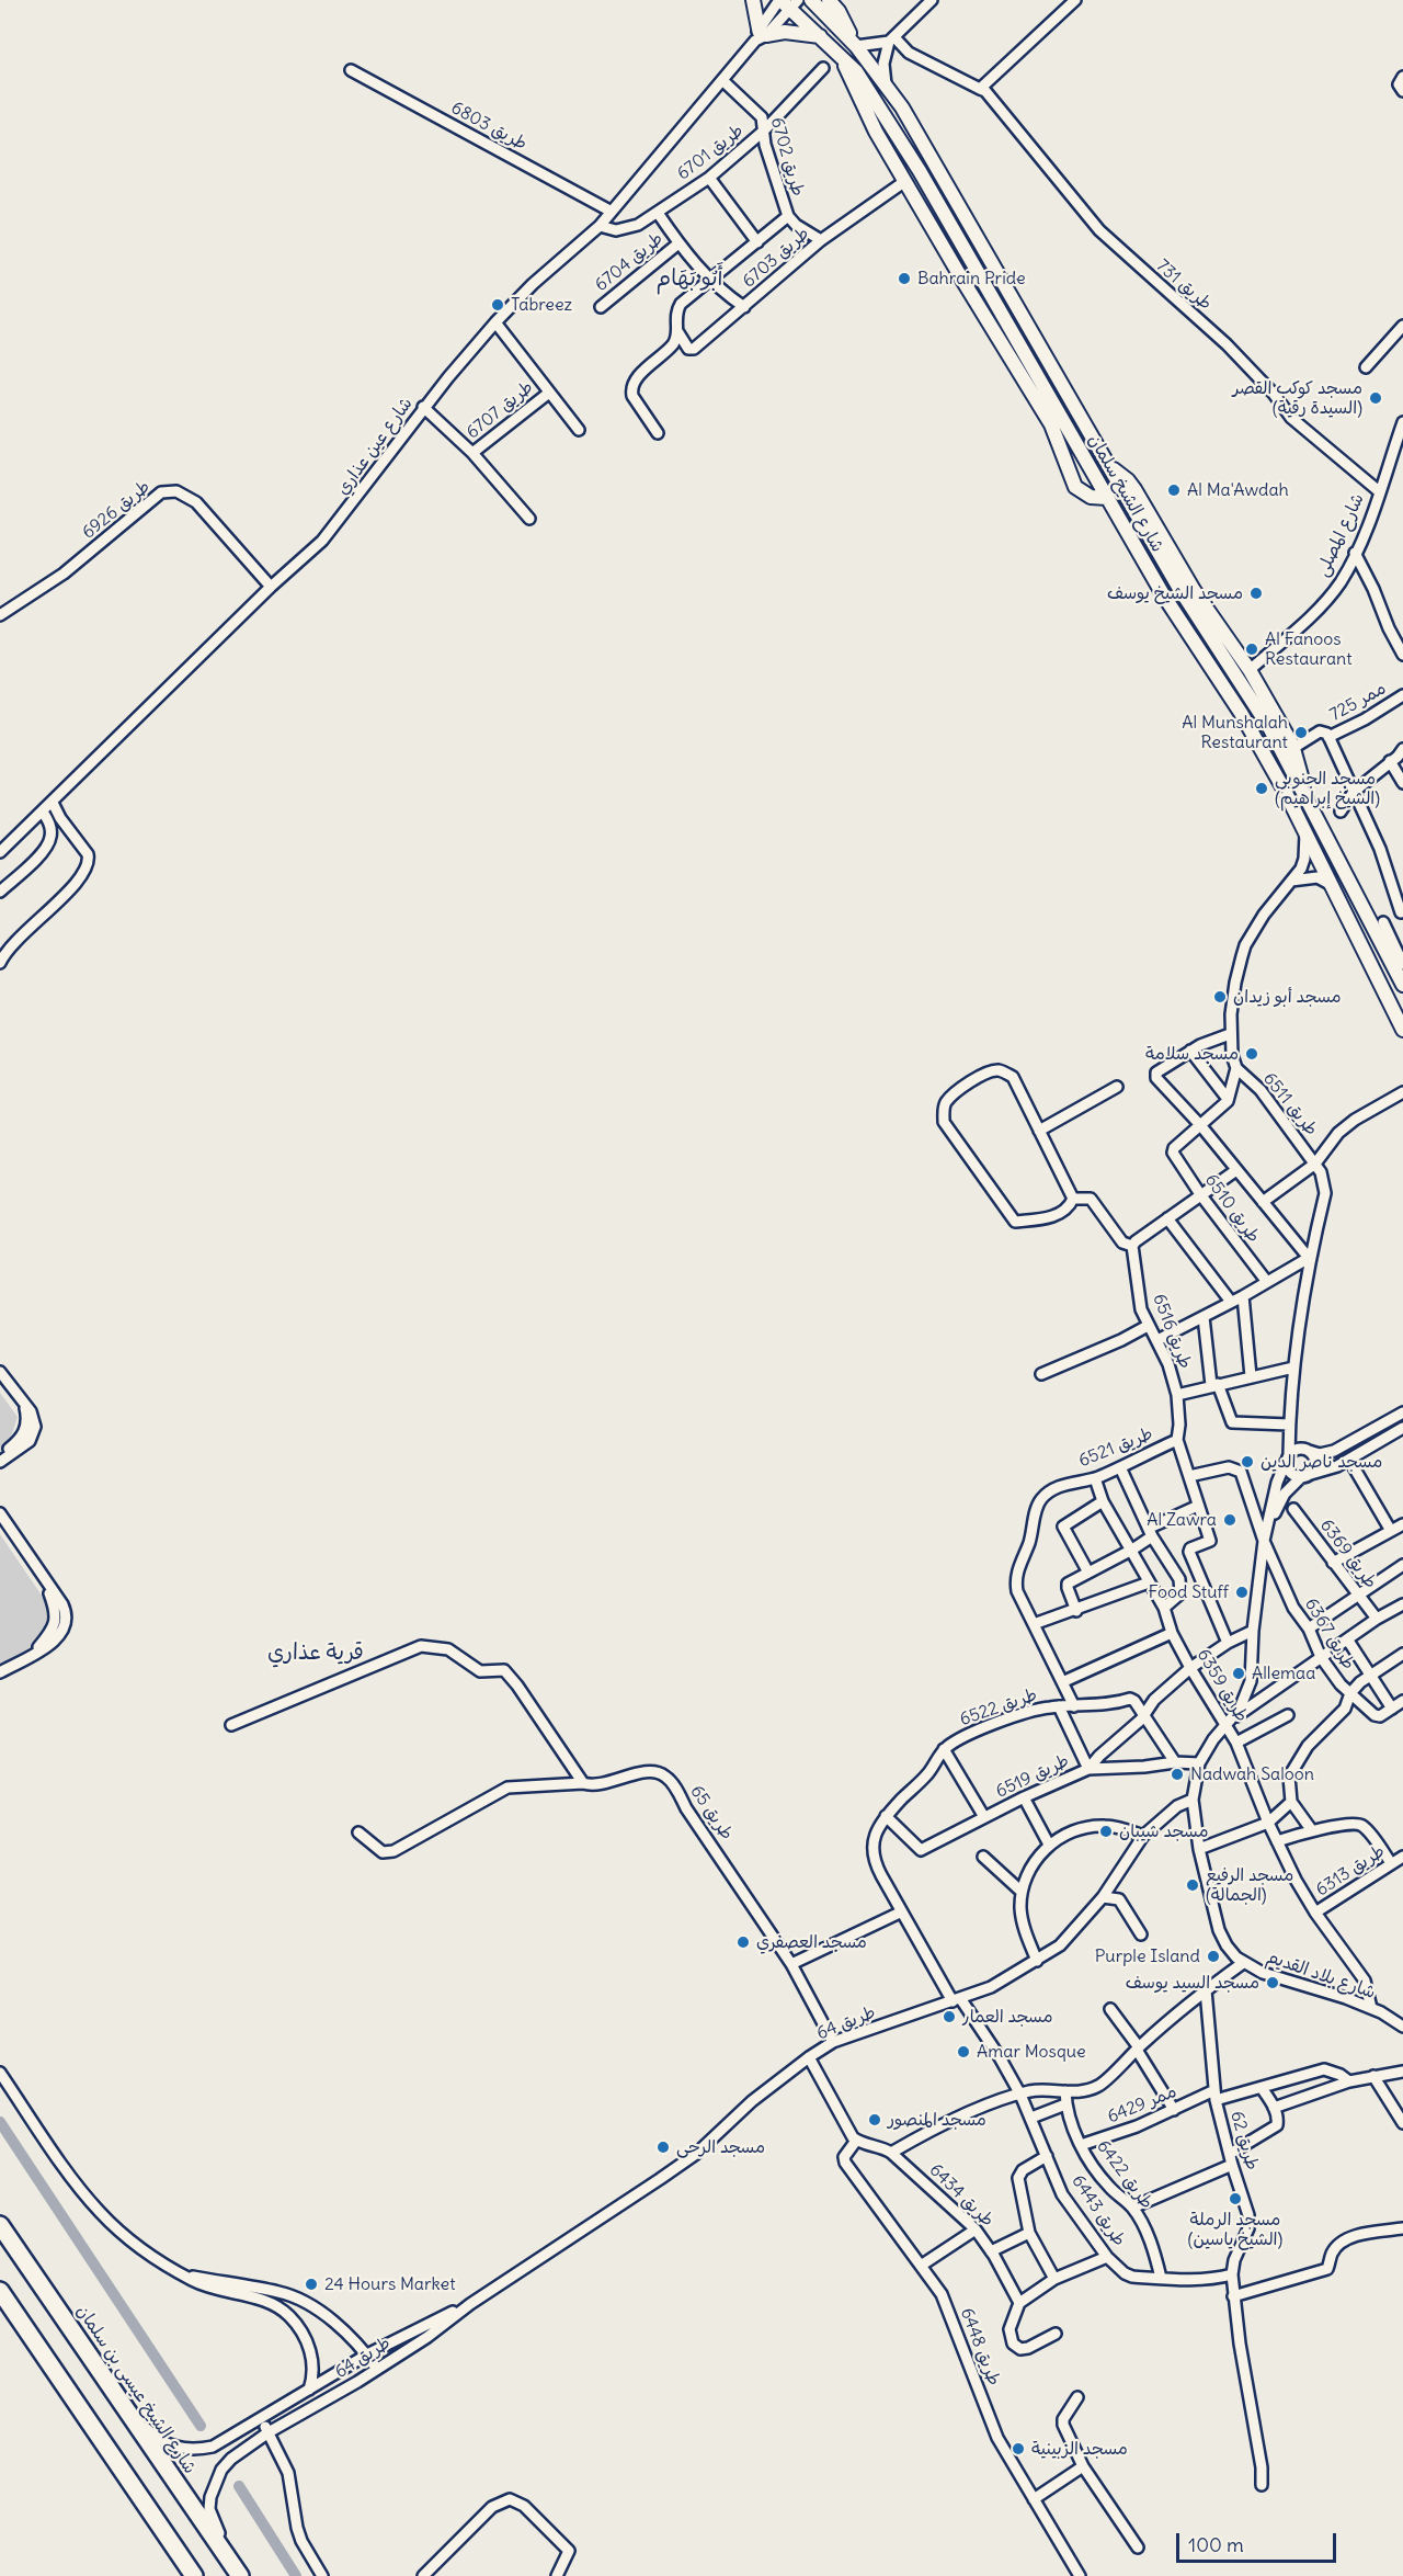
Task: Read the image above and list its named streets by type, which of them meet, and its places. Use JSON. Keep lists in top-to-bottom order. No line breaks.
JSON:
{"streets":{"highway":["شارع الشيخ عيسى بن سلمان"],"main road":["شارع الشيخ سلمان"],"street":["طريق 6803","طريق 6701","طريق 6702","طريق 6703","طريق 6704","طريق 731","طريق 6707","شارع عين عذاري","طريق 6926","شارع المصلى","ممر 725","طريق 6511","طريق 6510","طريق 6516","طريق 6521","طريق 6369","طريق 6367","طريق 6359","طريق 6522","طريق 6519","طريق 65","طريق 6313","شارع بلاد القديم","طريق 64","ممر 6429","طريق 62","طريق 6422","طريق 6434","طريق 6443","طريق 6448"]},"crossings":[["طريق 6803","شارع عين عذاري"],["طريق 6701","طريق 6702"],["طريق 6701","طريق 6704"],["طريق 6701","شارع عين عذاري"],["طريق 6702","طريق 6703"],["طريق 6702","شارع عين عذاري"],["طريق 6703","طريق 6704"],["طريق 731","شارع المصلى"],["طريق 6707","شارع عين عذاري"],["شارع عين عذاري","شارع الشيخ سلمان"],["شارع عين عذاري","طريق 6926"],["طريق 6511","شارع بلاد القديم"],["طريق 6516","طريق 6521"],["طريق 6516","طريق 6367"],["طريق 6516","طريق 6519"],["طريق 6521","طريق 6359"],["طريق 6367","شارع بلاد القديم"],["طريق 6359","طريق 6519"],["طريق 6359","طريق 6313"],["طريق 6359","شارع بلاد القديم"],["طريق 6522","طريق 6519"],["طريق 6522","طريق 6443"],["طريق 6519","شارع بلاد القديم"],["طريق 65","طريق 64"],["شارع بلاد القديم","طريق 64"],["طريق 64","طريق 6443"],["طريق 64","شارع الشيخ عيسى بن سلمان"],["ممر 6429","طريق 62"],["ممر 6429","طريق 6422"],["طريق 62","طريق 6443"],["طريق 6422","طريق 6443"]],"districts":["أَبُو بَهَام","قرية عذاري"],"places":["Bahrain Pride","Tabreez","مسجد كوكب القصر (السيدة رقية)","Al Ma'Awdah","مسجد الشيخ يوسف","Al Fanoos Restaurant","Al Munshalah Restaurant","مسجد الجنوبي (الشيخ إبراهيم)","مسجد أبو زيدان","مسجد سلامة","مسجد ناصر الدين","Al Zawra","Food Stuff","Allemaa","Nadwah Saloon","مسجد شيبان","مسجد الرفيع (الجمالة)","مسجد العصفري","Purple Island","مسجد السيد يوسف","مسجد العمار","Amar Mosque","مسجد المنصور","مسجد الرحى","مسجد الرملة (الشيخ ياسين)","24 Hours Market","مسجد الزبينية"],"scale_bar":"100 m"}
